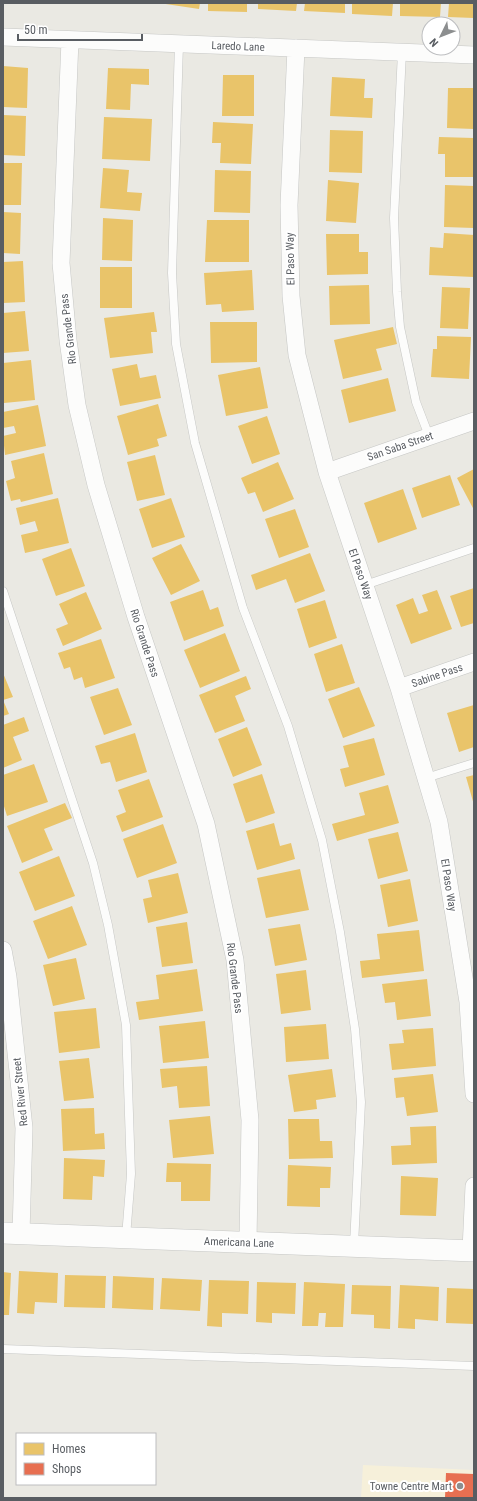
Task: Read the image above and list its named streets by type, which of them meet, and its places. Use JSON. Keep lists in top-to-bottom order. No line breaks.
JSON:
{"streets":{"street":["Laredo Lane","El Paso Way","Rio Grande Pass","San Saba Street","Sabine Pass","Red River Street","Americana Lane"]},"crossings":[["Laredo Lane","El Paso Way"],["Laredo Lane","Rio Grande Pass"],["El Paso Way","San Saba Street"],["El Paso Way","Sabine Pass"],["Rio Grande Pass","Americana Lane"],["Red River Street","Americana Lane"]],"places":["Towne Centre Mart"],"legend":["Homes","Shops"],"scale_bar":"50 m","north":"bottom left"}
